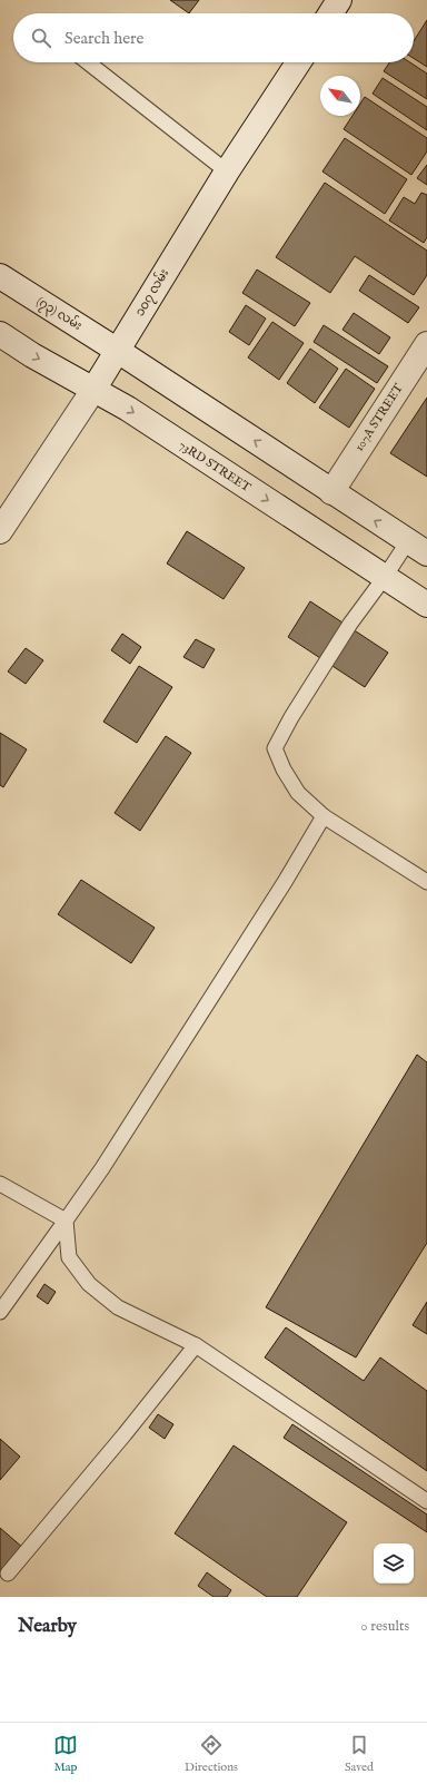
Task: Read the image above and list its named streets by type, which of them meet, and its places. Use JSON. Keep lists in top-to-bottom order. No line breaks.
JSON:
{"streets":{"main road":["၁၀၇ လမ်း","(၇၃) လမ်း","107A STREET","73RD STREET"]},"crossings":[["၁၀၇ လမ်း","(၇၃) လမ်း"],["၁၀၇ လမ်း","73RD STREET"]],"north":"top left","page":{"search":"Search here","heading":["Nearby","0 results"],"nav":["Map","Directions","Saved"]}}
